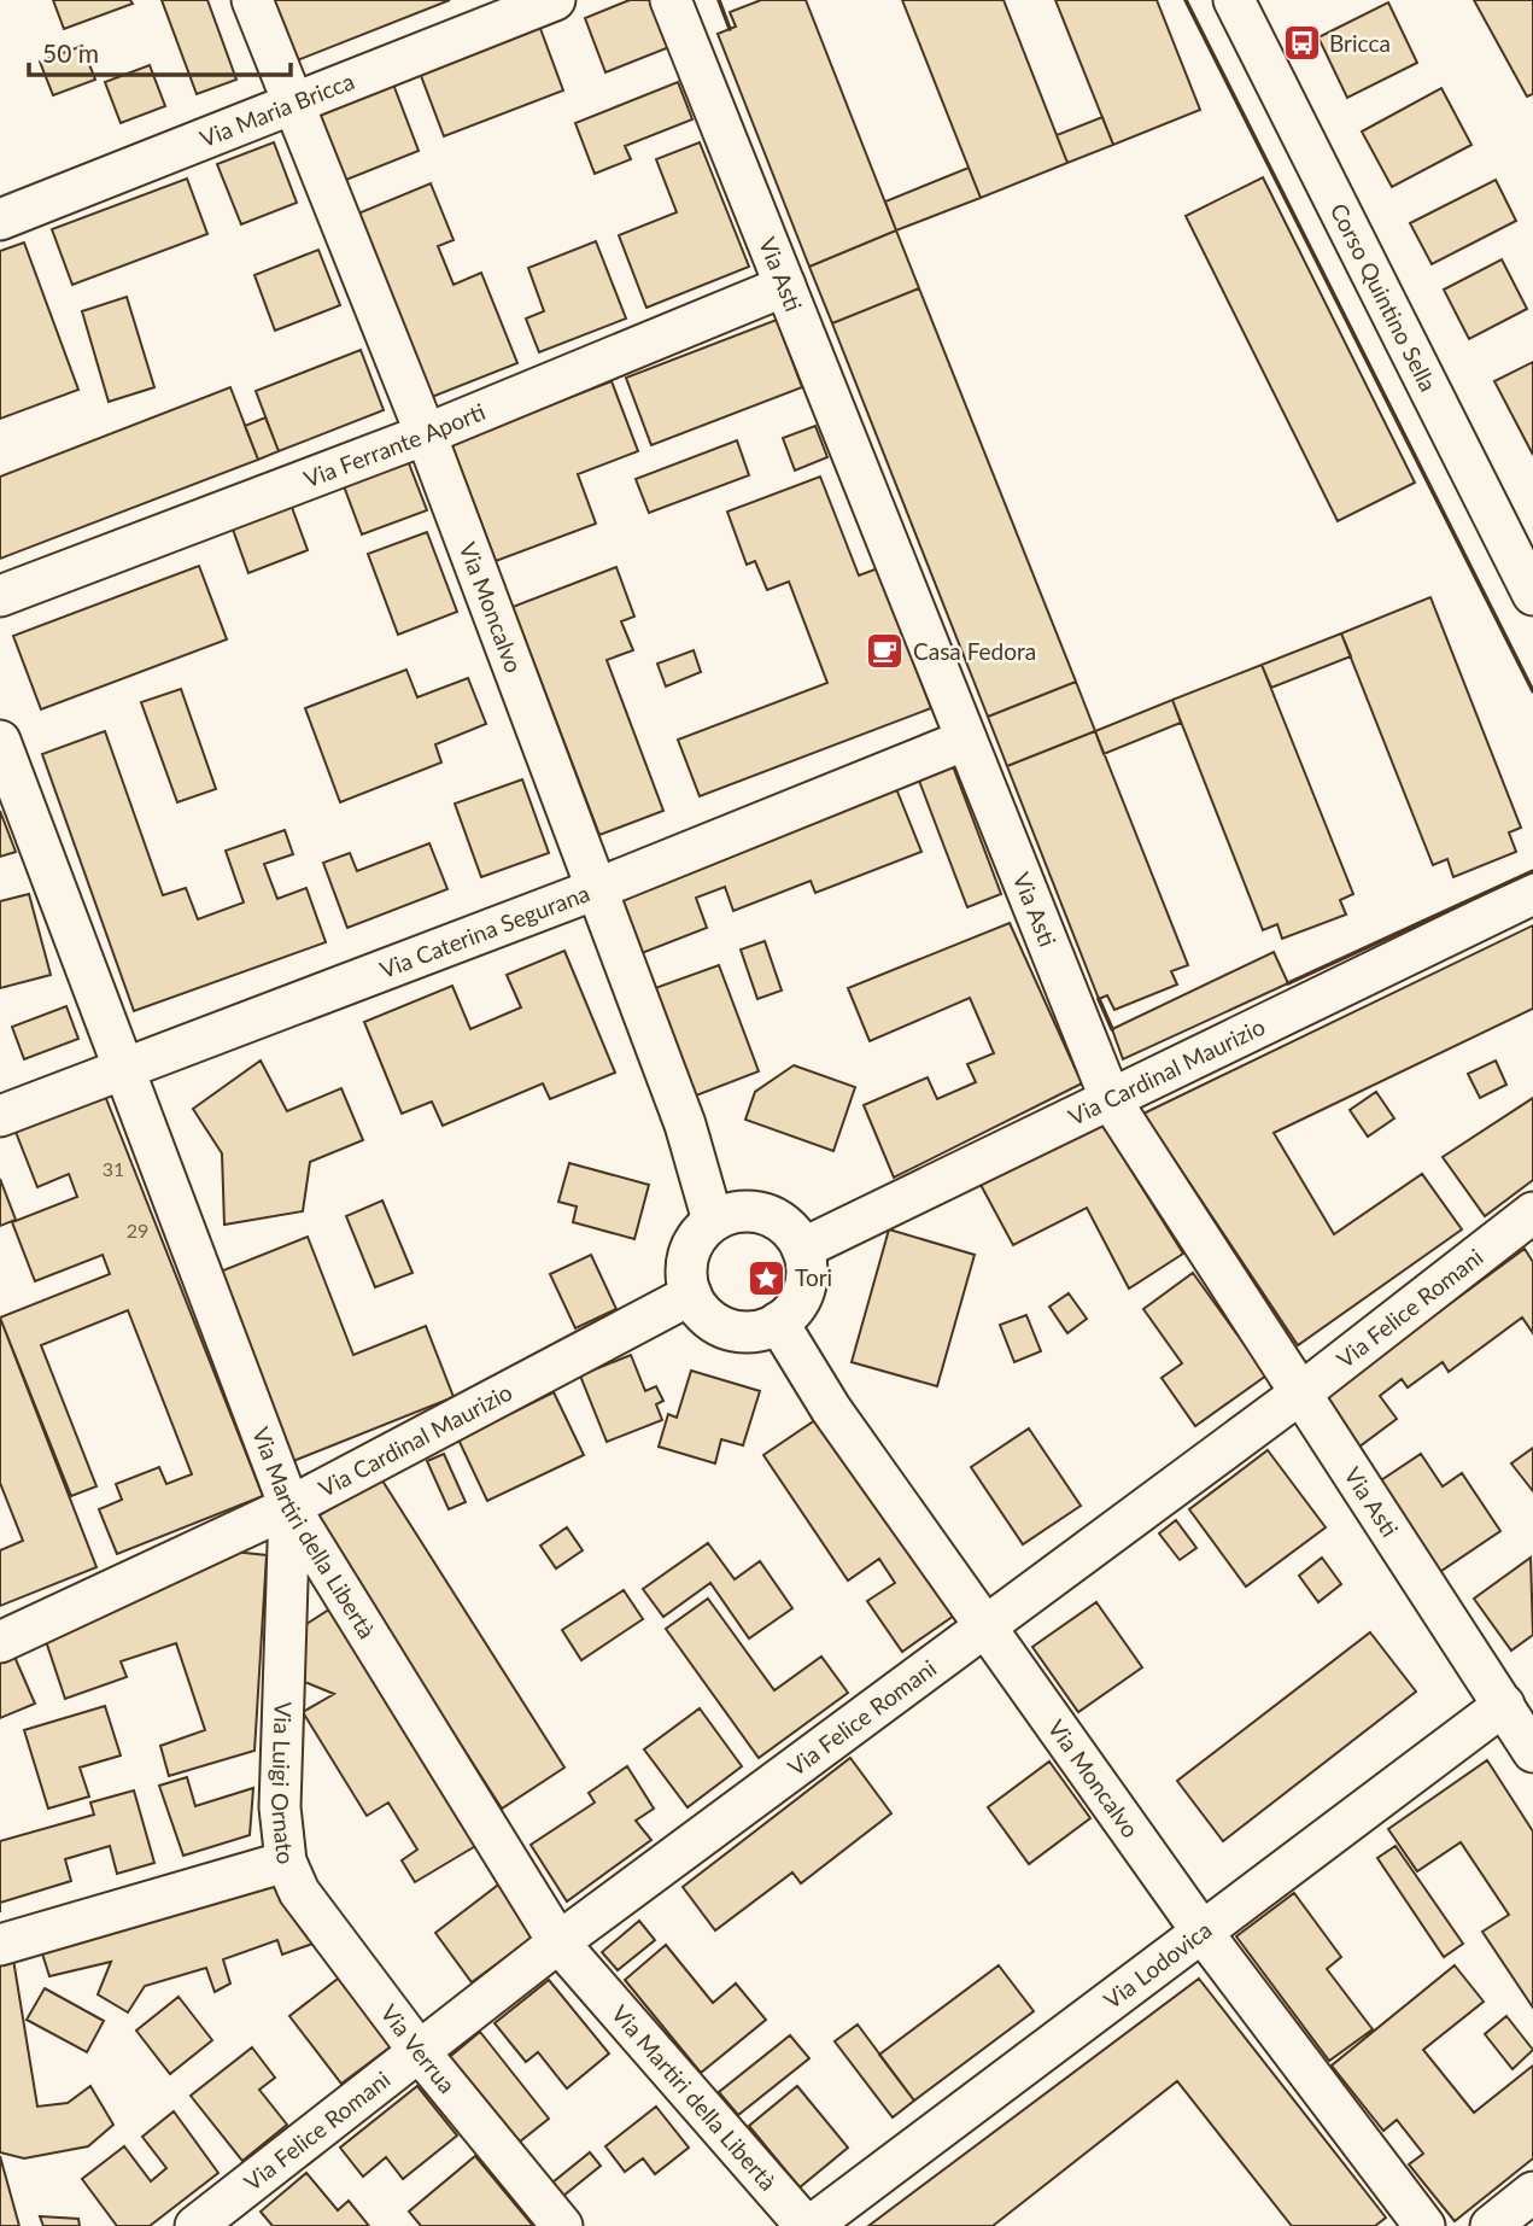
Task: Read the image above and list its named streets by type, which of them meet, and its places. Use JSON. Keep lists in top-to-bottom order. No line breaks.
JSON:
{"streets":{"street":["Via Maria Bricca","Via Asti","Corso Quintino Sella","Via Ferrante Aporti","Via Moncalvo","Via Caterina Segurana","Via Cardinal Maurizio","Via Felice Romani","Via Martiri della Libertà","Via Luigi Ornato","Via Lodovica","Via Verrua"]},"crossings":[["Via Maria Bricca","Via Moncalvo"],["Via Asti","Via Ferrante Aporti"],["Via Asti","Via Caterina Segurana"],["Via Asti","Via Cardinal Maurizio"],["Via Asti","Via Felice Romani"],["Via Asti","Via Lodovica"],["Via Ferrante Aporti","Via Moncalvo"],["Via Moncalvo","Via Caterina Segurana"],["Via Moncalvo","Via Cardinal Maurizio"],["Via Moncalvo","Via Felice Romani"],["Via Moncalvo","Via Lodovica"],["Via Caterina Segurana","Via Martiri della Libertà"],["Via Cardinal Maurizio","Via Martiri della Libertà"],["Via Cardinal Maurizio","Via Luigi Ornato"],["Via Felice Romani","Via Martiri della Libertà"],["Via Felice Romani","Via Verrua"],["Via Martiri della Libertà","Via Luigi Ornato"],["Via Martiri della Libertà","Via Lodovica"],["Via Luigi Ornato","Via Verrua"]],"places":{"bus stop":["Bricca"],"cafe":["Casa Fedora"],"place":["Tori"]},"house_numbers":["31","29"],"scale_bar":"50 m"}
